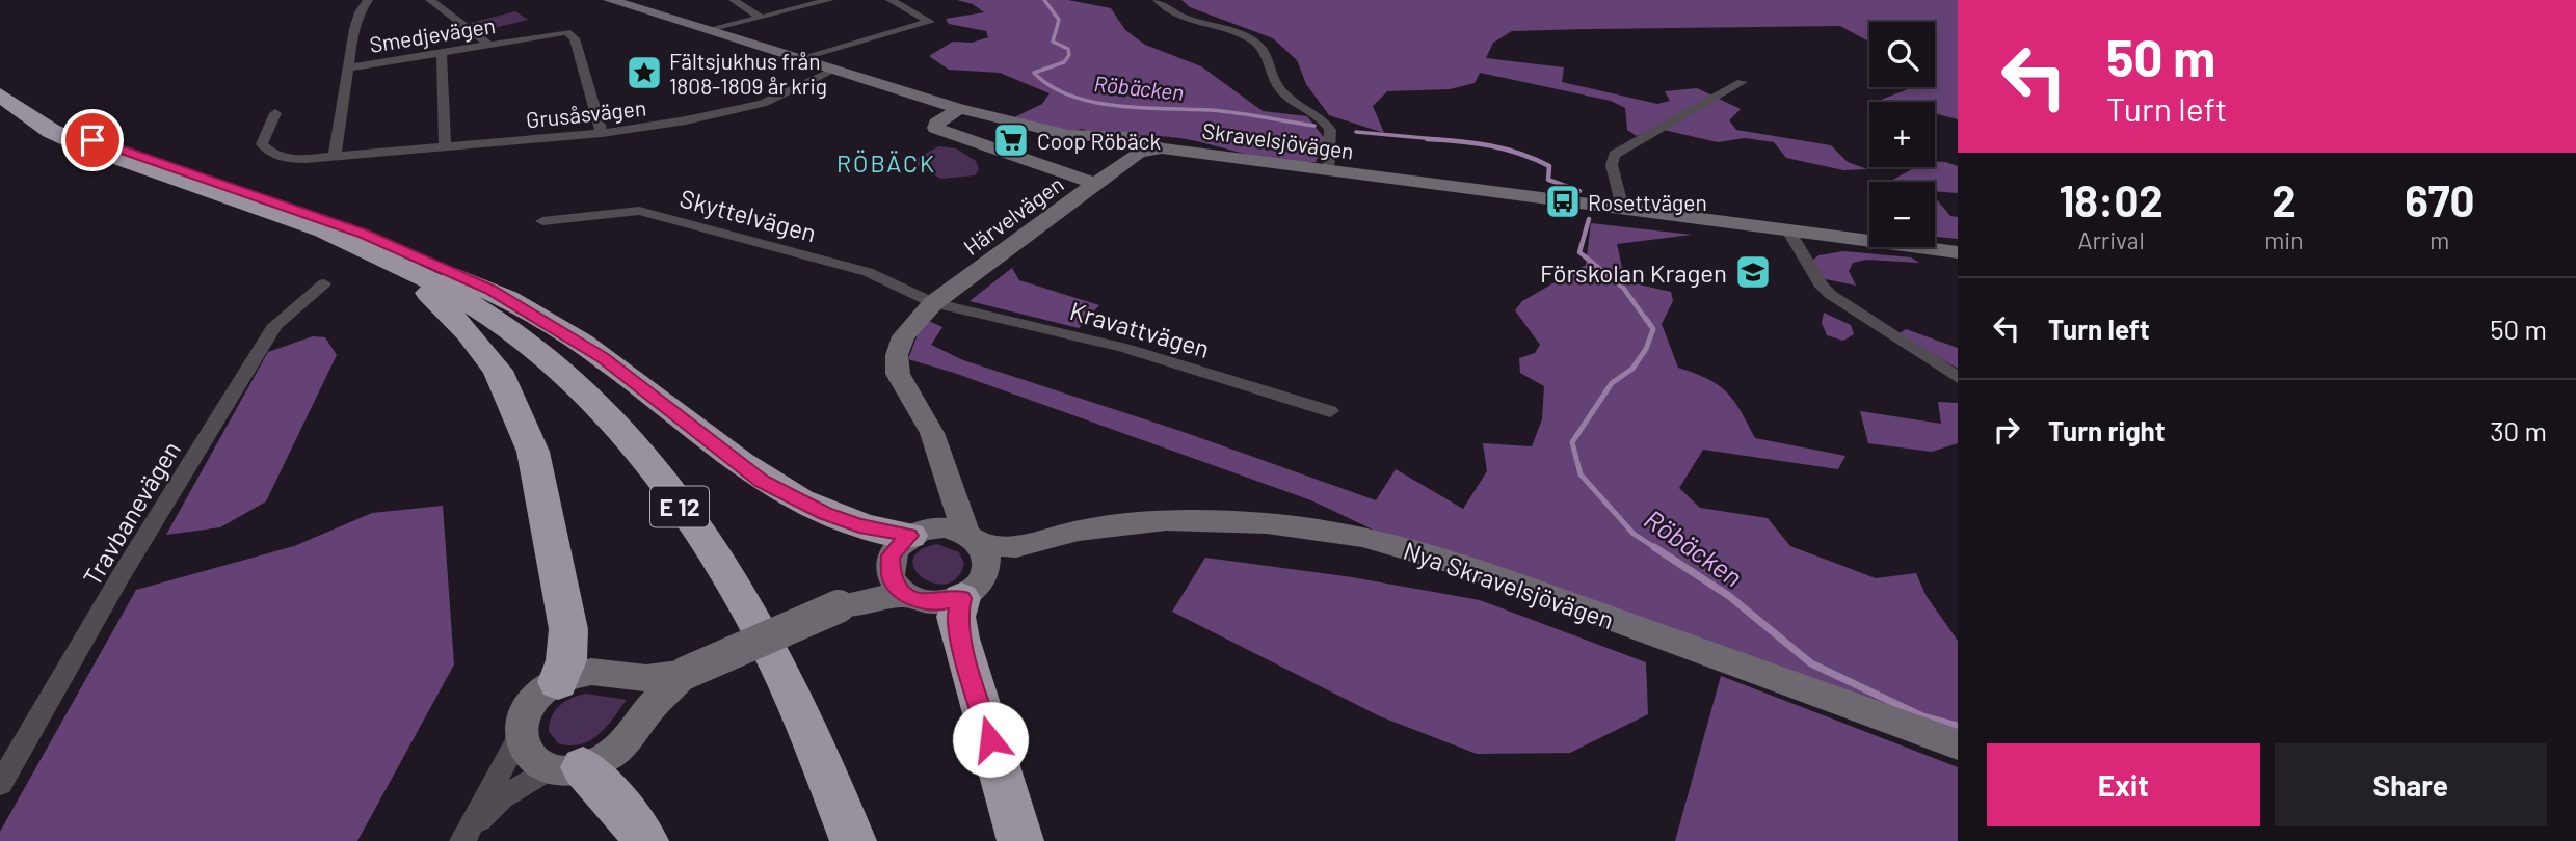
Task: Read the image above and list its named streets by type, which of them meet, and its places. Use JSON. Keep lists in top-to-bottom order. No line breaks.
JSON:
{"streets":{"highway":["E 12"],"street":["Smedjevägen","Grusåsvägen","Skravelsjövägen","Skyttelvägen","Härvelvägen","Kravattvägen","Travbanevägen","Nya Skravelsjövägen"]},"crossings":[["Smedjevägen","Grusåsvägen"],["Grusåsvägen","Skravelsjövägen"],["Skravelsjövägen","Härvelvägen"],["Skyttelvägen","Härvelvägen"],["Skyttelvägen","Kravattvägen"],["Härvelvägen","Kravattvägen"]],"districts":["RÖBÄCK"],"water":["Röbäcken"],"places":{"place":["Fältsjukhus från 1808-1809 år krig"],"supermarket":["Coop Röbäck"],"bus stop":["Rosettvägen"],"school or university":["Förskolan Kragen"]},"page":{"turn":["50 m","Turn left"],"map_buttons":["+","−"],"eta":["18:02","Arrival","2","min","670","m"],"list":[{"name":"Turn left","value":"50 m"},{"name":"Turn right","value":"30 m"}],"buttons":["Exit","Share"]}}
